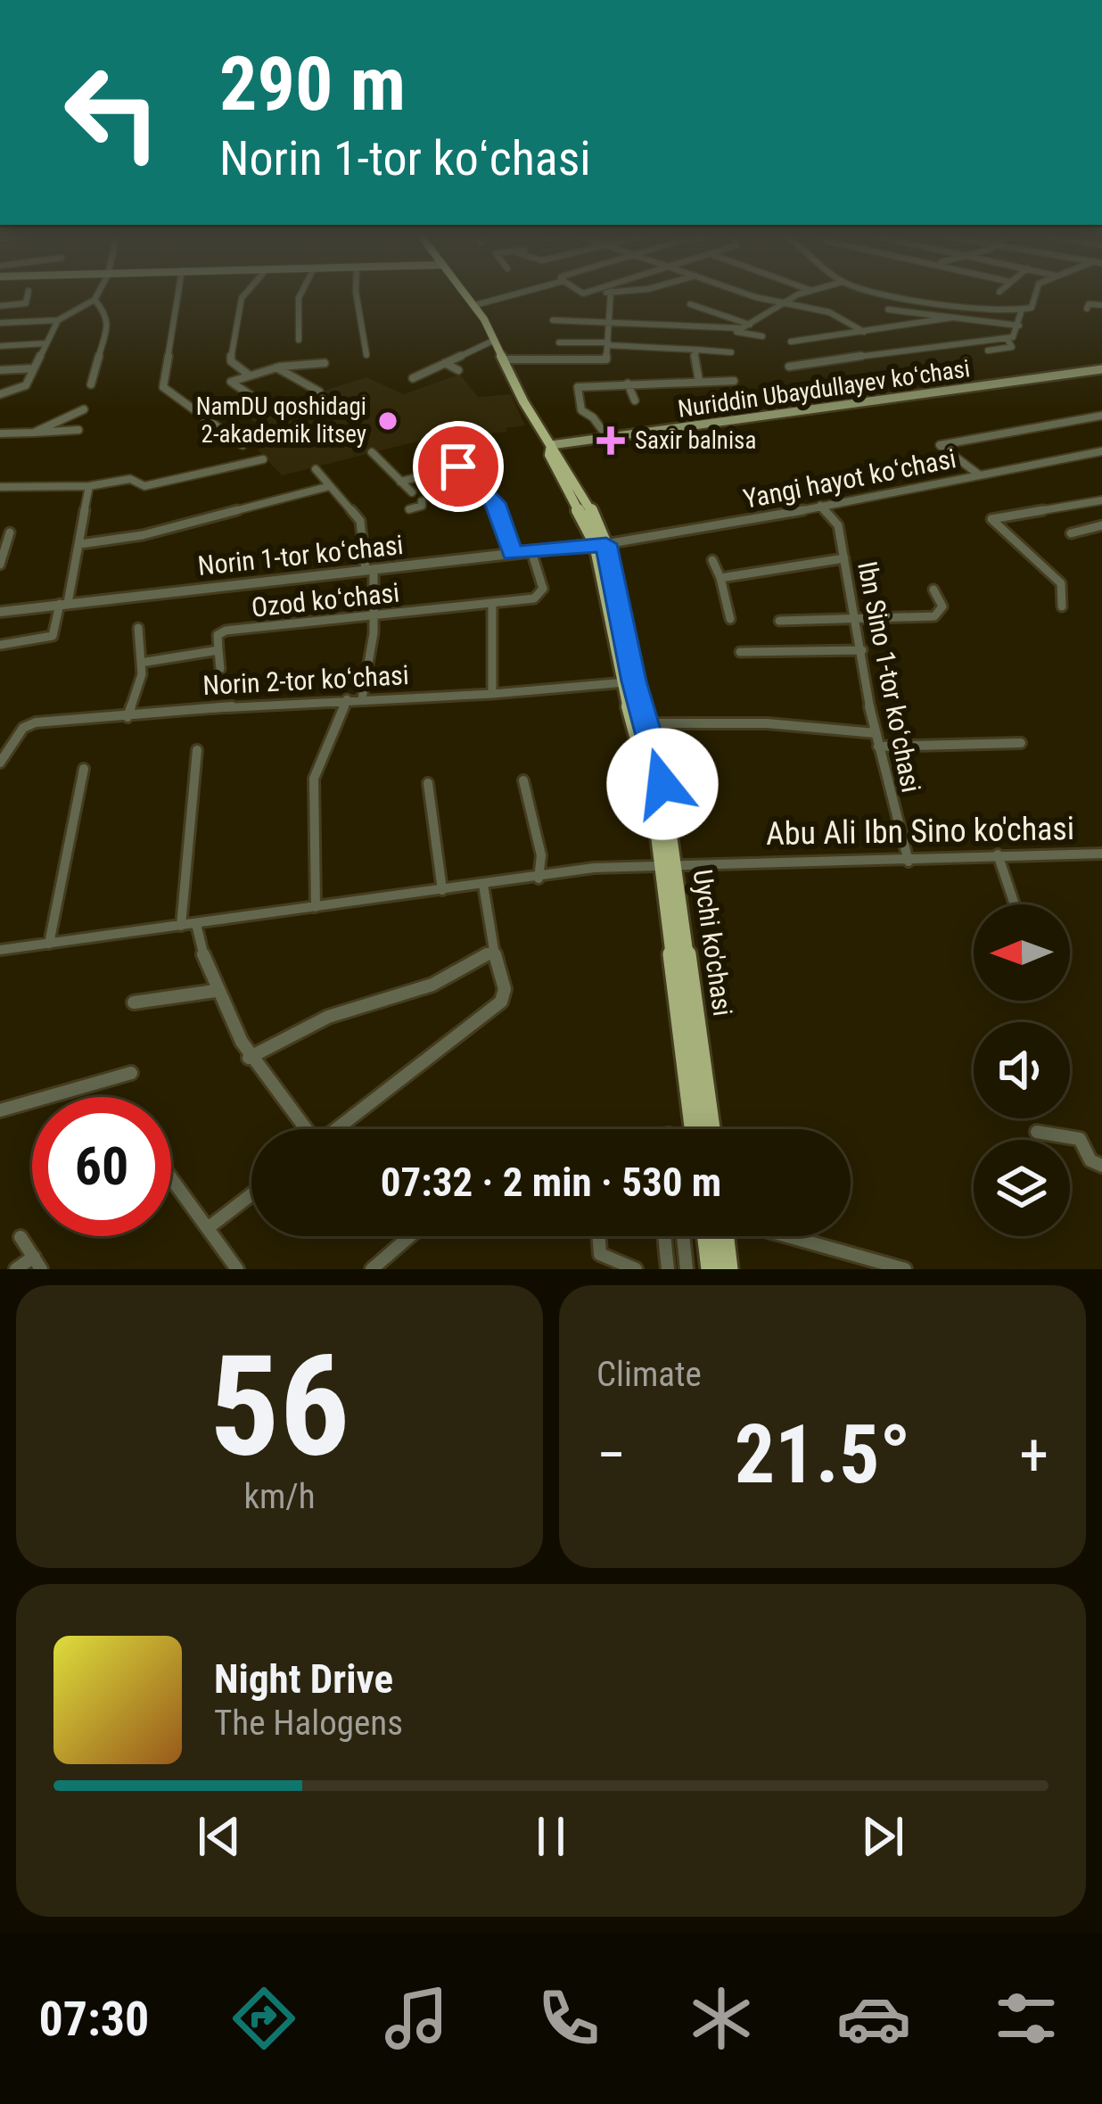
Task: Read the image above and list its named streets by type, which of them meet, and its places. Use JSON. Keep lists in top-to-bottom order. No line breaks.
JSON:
{"streets":{"main road":["Nuriddin Ubaydullayev koʻchasi","Uychi ko'chasi"],"street":["Yangi hayot koʻchasi","Norin 1-tor koʻchasi","Ozod koʻchasi","Ibn Sino 1-tor koʻchasi","Norin 2-tor koʻchasi","Abu Ali Ibn Sino ko'chasi"]},"crossings":[["Nuriddin Ubaydullayev koʻchasi","Uychi ko'chasi"],["Yangi hayot koʻchasi","Norin 1-tor koʻchasi"],["Yangi hayot koʻchasi","Ibn Sino 1-tor koʻchasi"],["Yangi hayot koʻchasi","Uychi ko'chasi"],["Norin 1-tor koʻchasi","Ozod koʻchasi"],["Norin 1-tor koʻchasi","Uychi ko'chasi"],["Ibn Sino 1-tor koʻchasi","Abu Ali Ibn Sino ko'chasi"],["Norin 2-tor koʻchasi","Uychi ko'chasi"],["Abu Ali Ibn Sino ko'chasi","Uychi ko'chasi"]],"places":{"other":["NamDU qoshidagi 2-akademik litsey"],"health":["Saxir balnisa"]},"north":"left","page":{"turn":["290 m","Norin 1-tor koʻchasi"],"limit":"60","trip":"07:32 · 2 min · 530 m","tile":[["56","km/h"],"Climate"],"heat":["−","21.5°","+"],"song":["Night Drive","The Halogens"],"tabs":"07:30"}}
